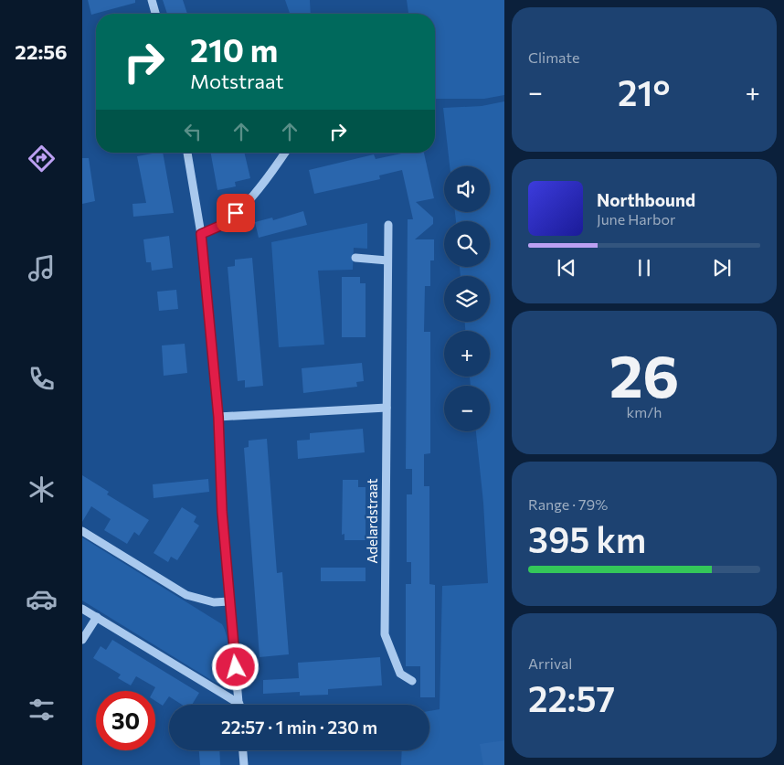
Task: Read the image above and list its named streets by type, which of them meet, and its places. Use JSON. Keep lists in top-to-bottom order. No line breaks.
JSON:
{"streets":{"street":["Adelardstraat"]},"page":{"tabs":"22:56","tile":["Climate",["26","km/h"],["Range · 79%","395 km"],["Arrival","22:57"]],"turn":["210 m","Motstraat"],"heat":["−","21°","+"],"map_buttons":["+","−"],"song":["Northbound","June Harbor"],"limit":"30","trip":"22:57 · 1 min · 230 m"}}
